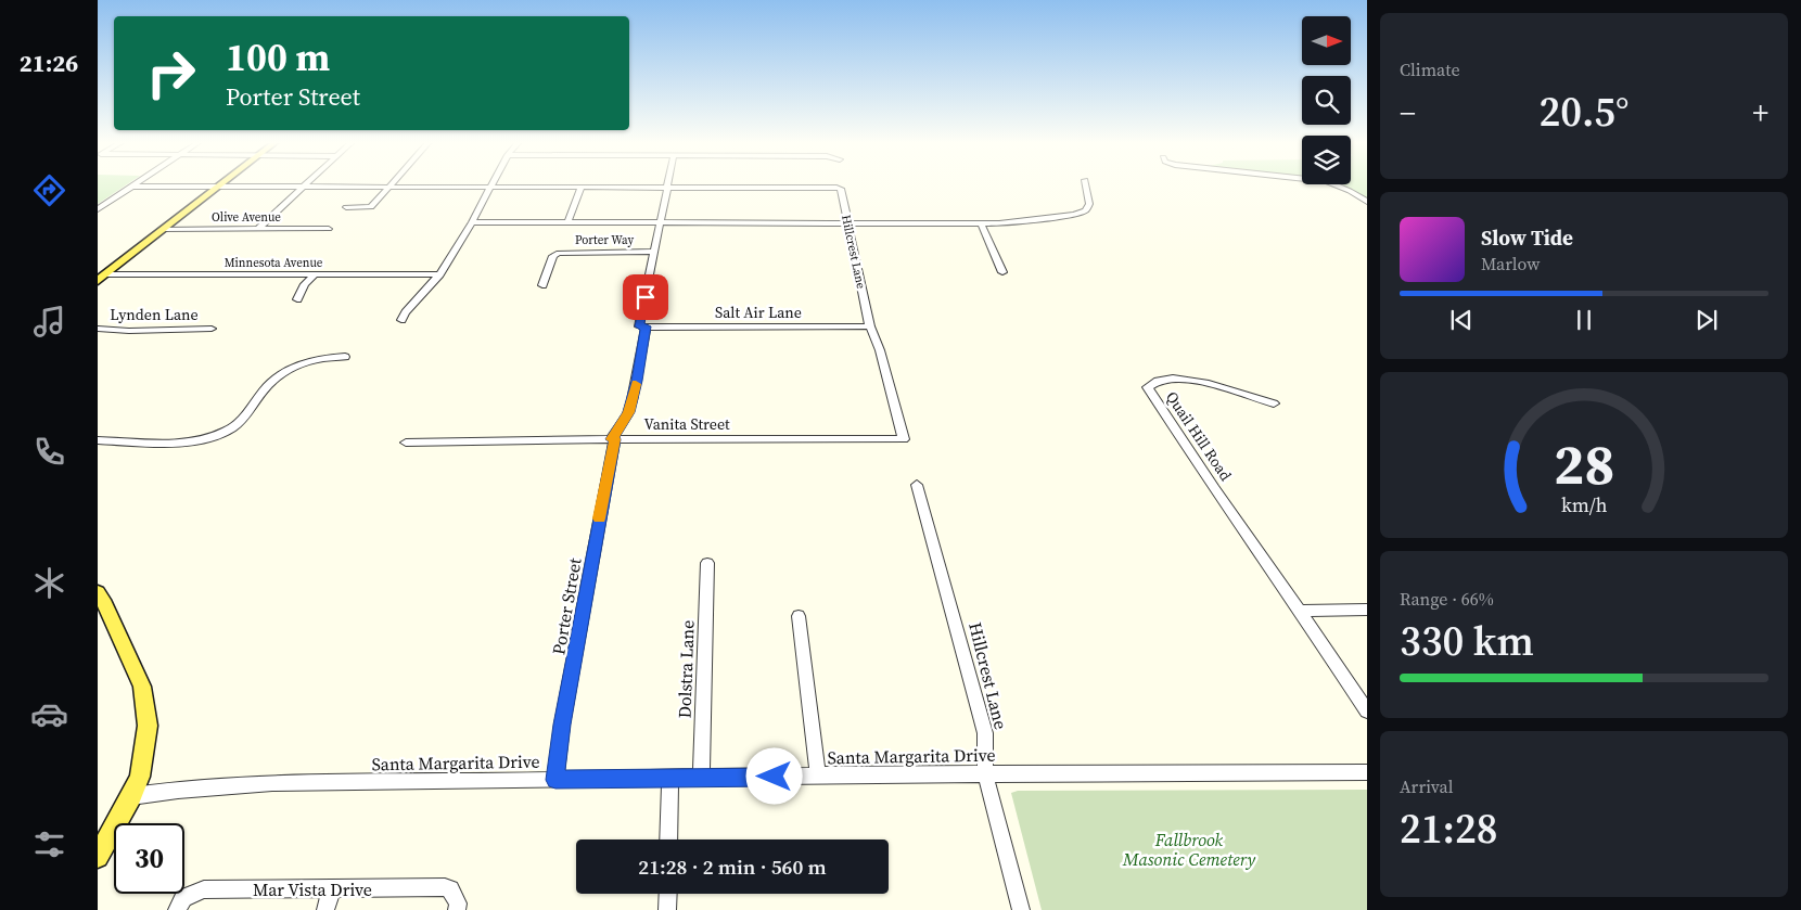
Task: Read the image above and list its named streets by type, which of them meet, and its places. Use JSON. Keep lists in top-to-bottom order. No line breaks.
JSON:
{"streets":{"street":["Olive Avenue","Porter Way","Hillcrest Lane","Minnesota Avenue","Salt Air Lane","Lynden Lane","Vanita Street","Quail Hill Road","Porter Street","Dolstra Lane","Santa Margarita Drive","Mar Vista Drive"]},"crossings":[["Porter Way","Porter Street"],["Hillcrest Lane","Salt Air Lane"],["Hillcrest Lane","Vanita Street"],["Hillcrest Lane","Porter Street"],["Hillcrest Lane","Santa Margarita Drive"],["Salt Air Lane","Porter Street"],["Vanita Street","Porter Street"],["Porter Street","Santa Margarita Drive"],["Dolstra Lane","Santa Margarita Drive"]],"parks":["Fallbrook Masonic Cemetery"],"north":"right","page":{"tabs":"21:26","tile":["Climate",["Range · 66%","330 km"],["Arrival","21:28"]],"turn":["100 m","Porter Street"],"heat":["−","20.5°","+"],"song":["Slow Tide","Marlow"],"limit":"30","trip":"21:28 · 2 min · 560 m","gauge":["28","km/h"]}}
